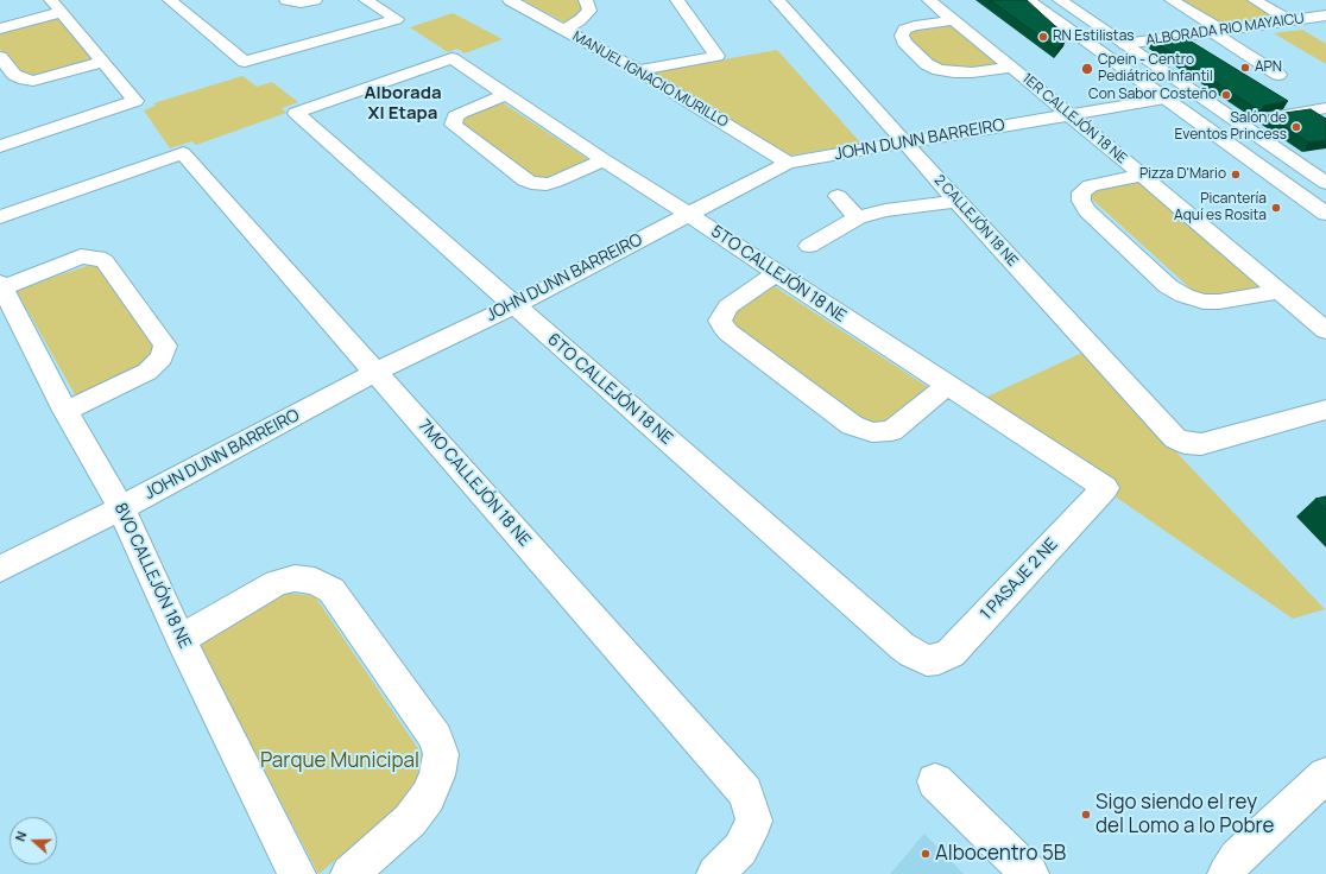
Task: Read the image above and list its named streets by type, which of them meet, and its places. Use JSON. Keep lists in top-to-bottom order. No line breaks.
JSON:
{"streets":{"street":["ALBORADA RIO MAYAICU","MANUEL IGNACIO MURILLO","1ER CALLEJÓN 18 NE","JOHN DUNN BARREIRO","2 CALLEJÓN 18 NE","5TO CALLEJÓN 18 NE","6TO CALLEJÓN 18 NE","7MO CALLEJÓN 18 NE","8VO CALLEJÓN 18 NE","1 PASAJE 2 NE"]},"crossings":[["MANUEL IGNACIO MURILLO","JOHN DUNN BARREIRO"],["1ER CALLEJÓN 18 NE","JOHN DUNN BARREIRO"],["JOHN DUNN BARREIRO","2 CALLEJÓN 18 NE"],["JOHN DUNN BARREIRO","5TO CALLEJÓN 18 NE"],["JOHN DUNN BARREIRO","6TO CALLEJÓN 18 NE"],["JOHN DUNN BARREIRO","7MO CALLEJÓN 18 NE"],["JOHN DUNN BARREIRO","8VO CALLEJÓN 18 NE"],["5TO CALLEJÓN 18 NE","6TO CALLEJÓN 18 NE"],["5TO CALLEJÓN 18 NE","1 PASAJE 2 NE"],["6TO CALLEJÓN 18 NE","1 PASAJE 2 NE"]],"districts":["Alborada XI Etapa"],"parks":["Parque Municipal"],"places":["RN Estilistas","APN","Cpein - Centro Pediátrico Infantil","Con Sabor Costeño","Salón de Eventos Princess","Pizza D'Mario","Picantería Aquí es Rosita","Sigo siendo el rey del Lomo a lo Pobre","Albocentro 5B"],"north":"left"}
